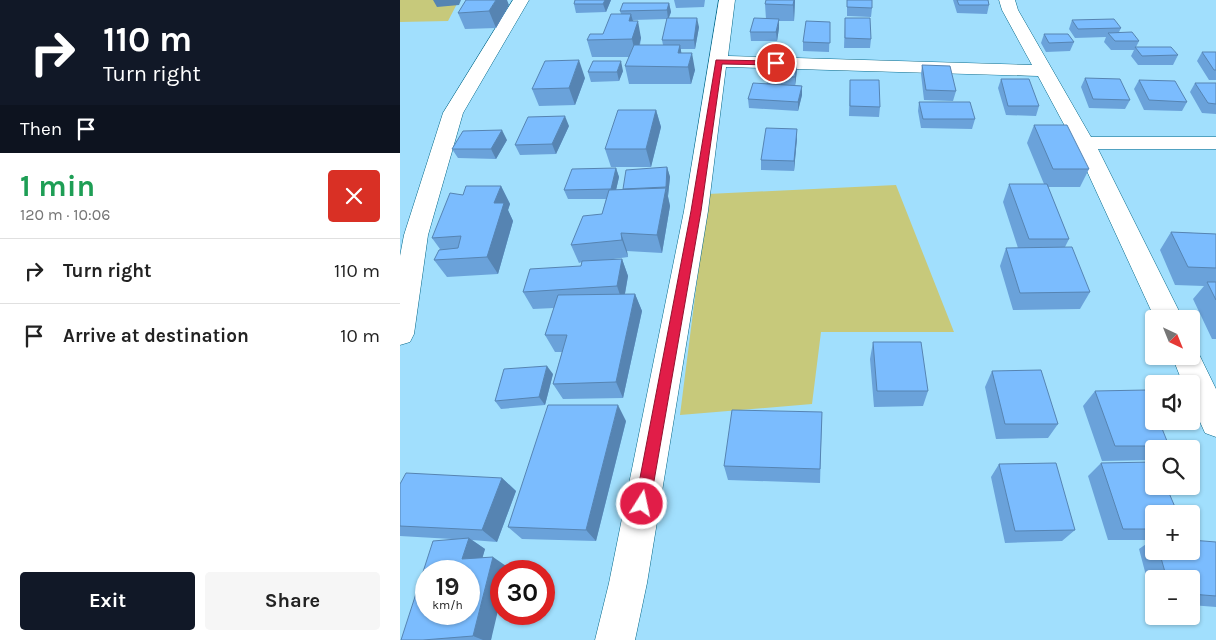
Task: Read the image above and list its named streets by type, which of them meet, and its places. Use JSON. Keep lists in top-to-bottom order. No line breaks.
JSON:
{"north":"bottom right","page":{"turn":["110 m","Turn right"],"then":"Then","heading":["1 min","120 m · 10:06"],"list":[{"name":"Turn right","value":"110 m"},{"name":"Arrive at destination","value":"10 m"}],"map_buttons":["+","−"],"speed":"19 km/h","limit":"30","buttons":["Exit","Share"]}}
